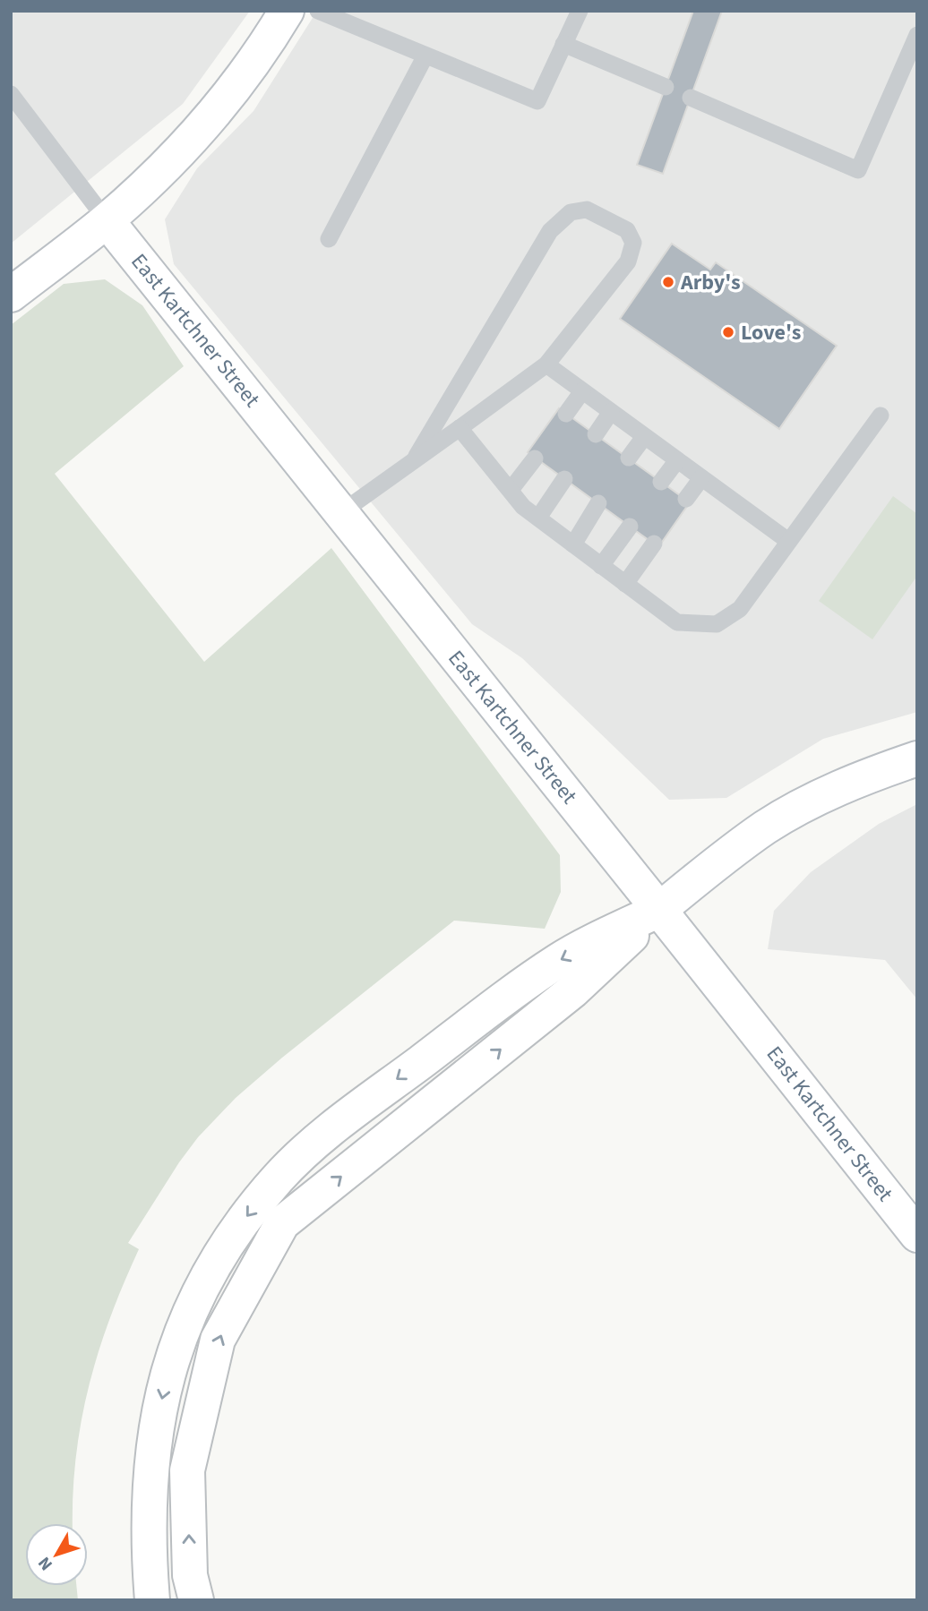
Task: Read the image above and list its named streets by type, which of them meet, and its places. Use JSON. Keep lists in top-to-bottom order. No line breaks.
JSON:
{"streets":{"main road":["East Kartchner Street"]},"places":["Arby's","Love's"],"north":"bottom left"}
